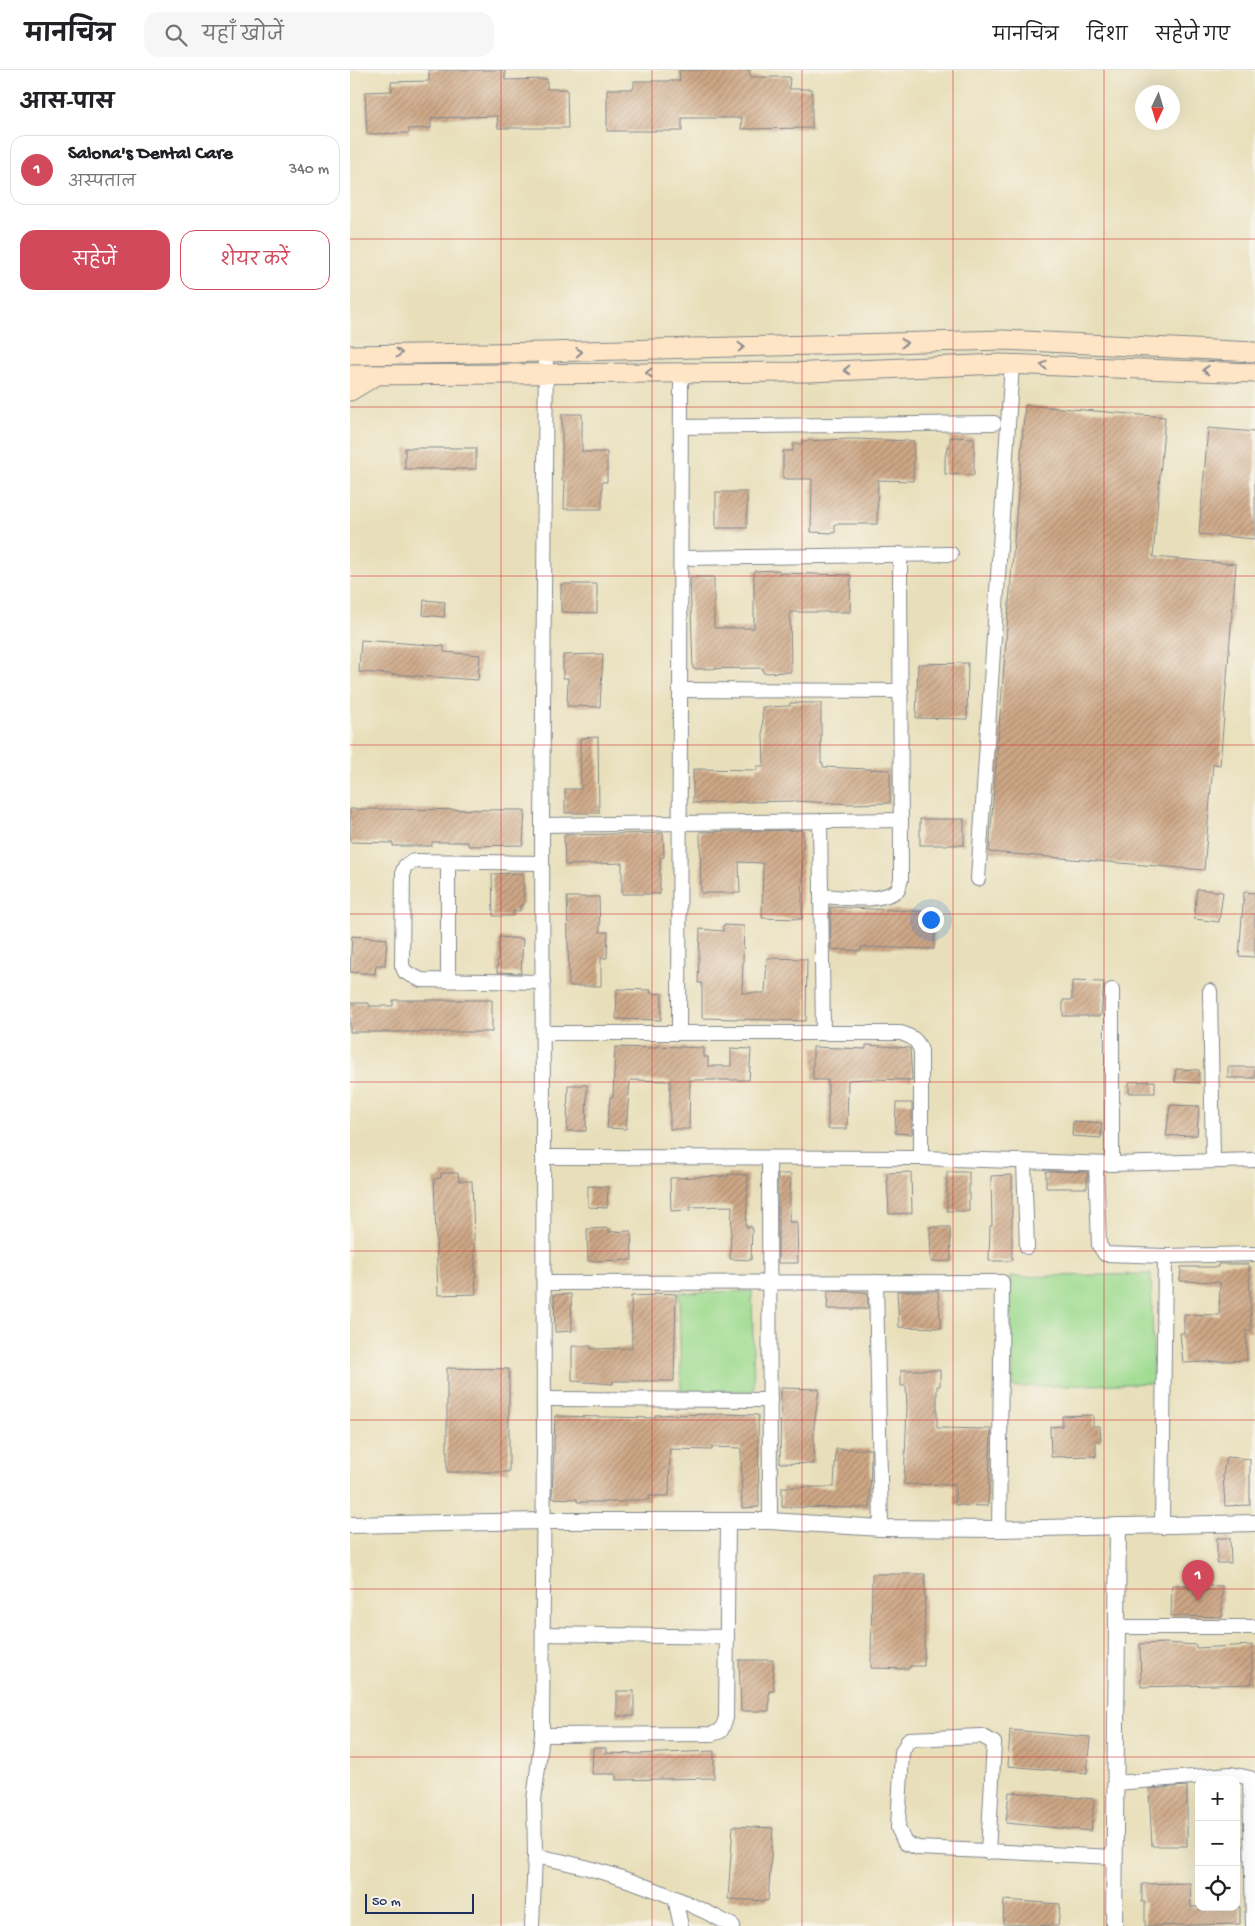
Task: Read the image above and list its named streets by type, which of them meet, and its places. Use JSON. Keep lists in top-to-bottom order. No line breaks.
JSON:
{"scale_bar":"50 m","north":"bottom","page":{"header":"मानचित्र","search":"यहाँ खोजें","nav":["मानचित्र","दिशा","सहेजे गए"],"heading":"आस-पास","list":[{"mark":"1","name":"Salona's Dental Care","note":"अस्पताल","value":"340 m"}],"buttons":["सहेजें","शेयर करें"],"pins":"1","map_buttons":["+","−"],"scale":"50 m"}}
